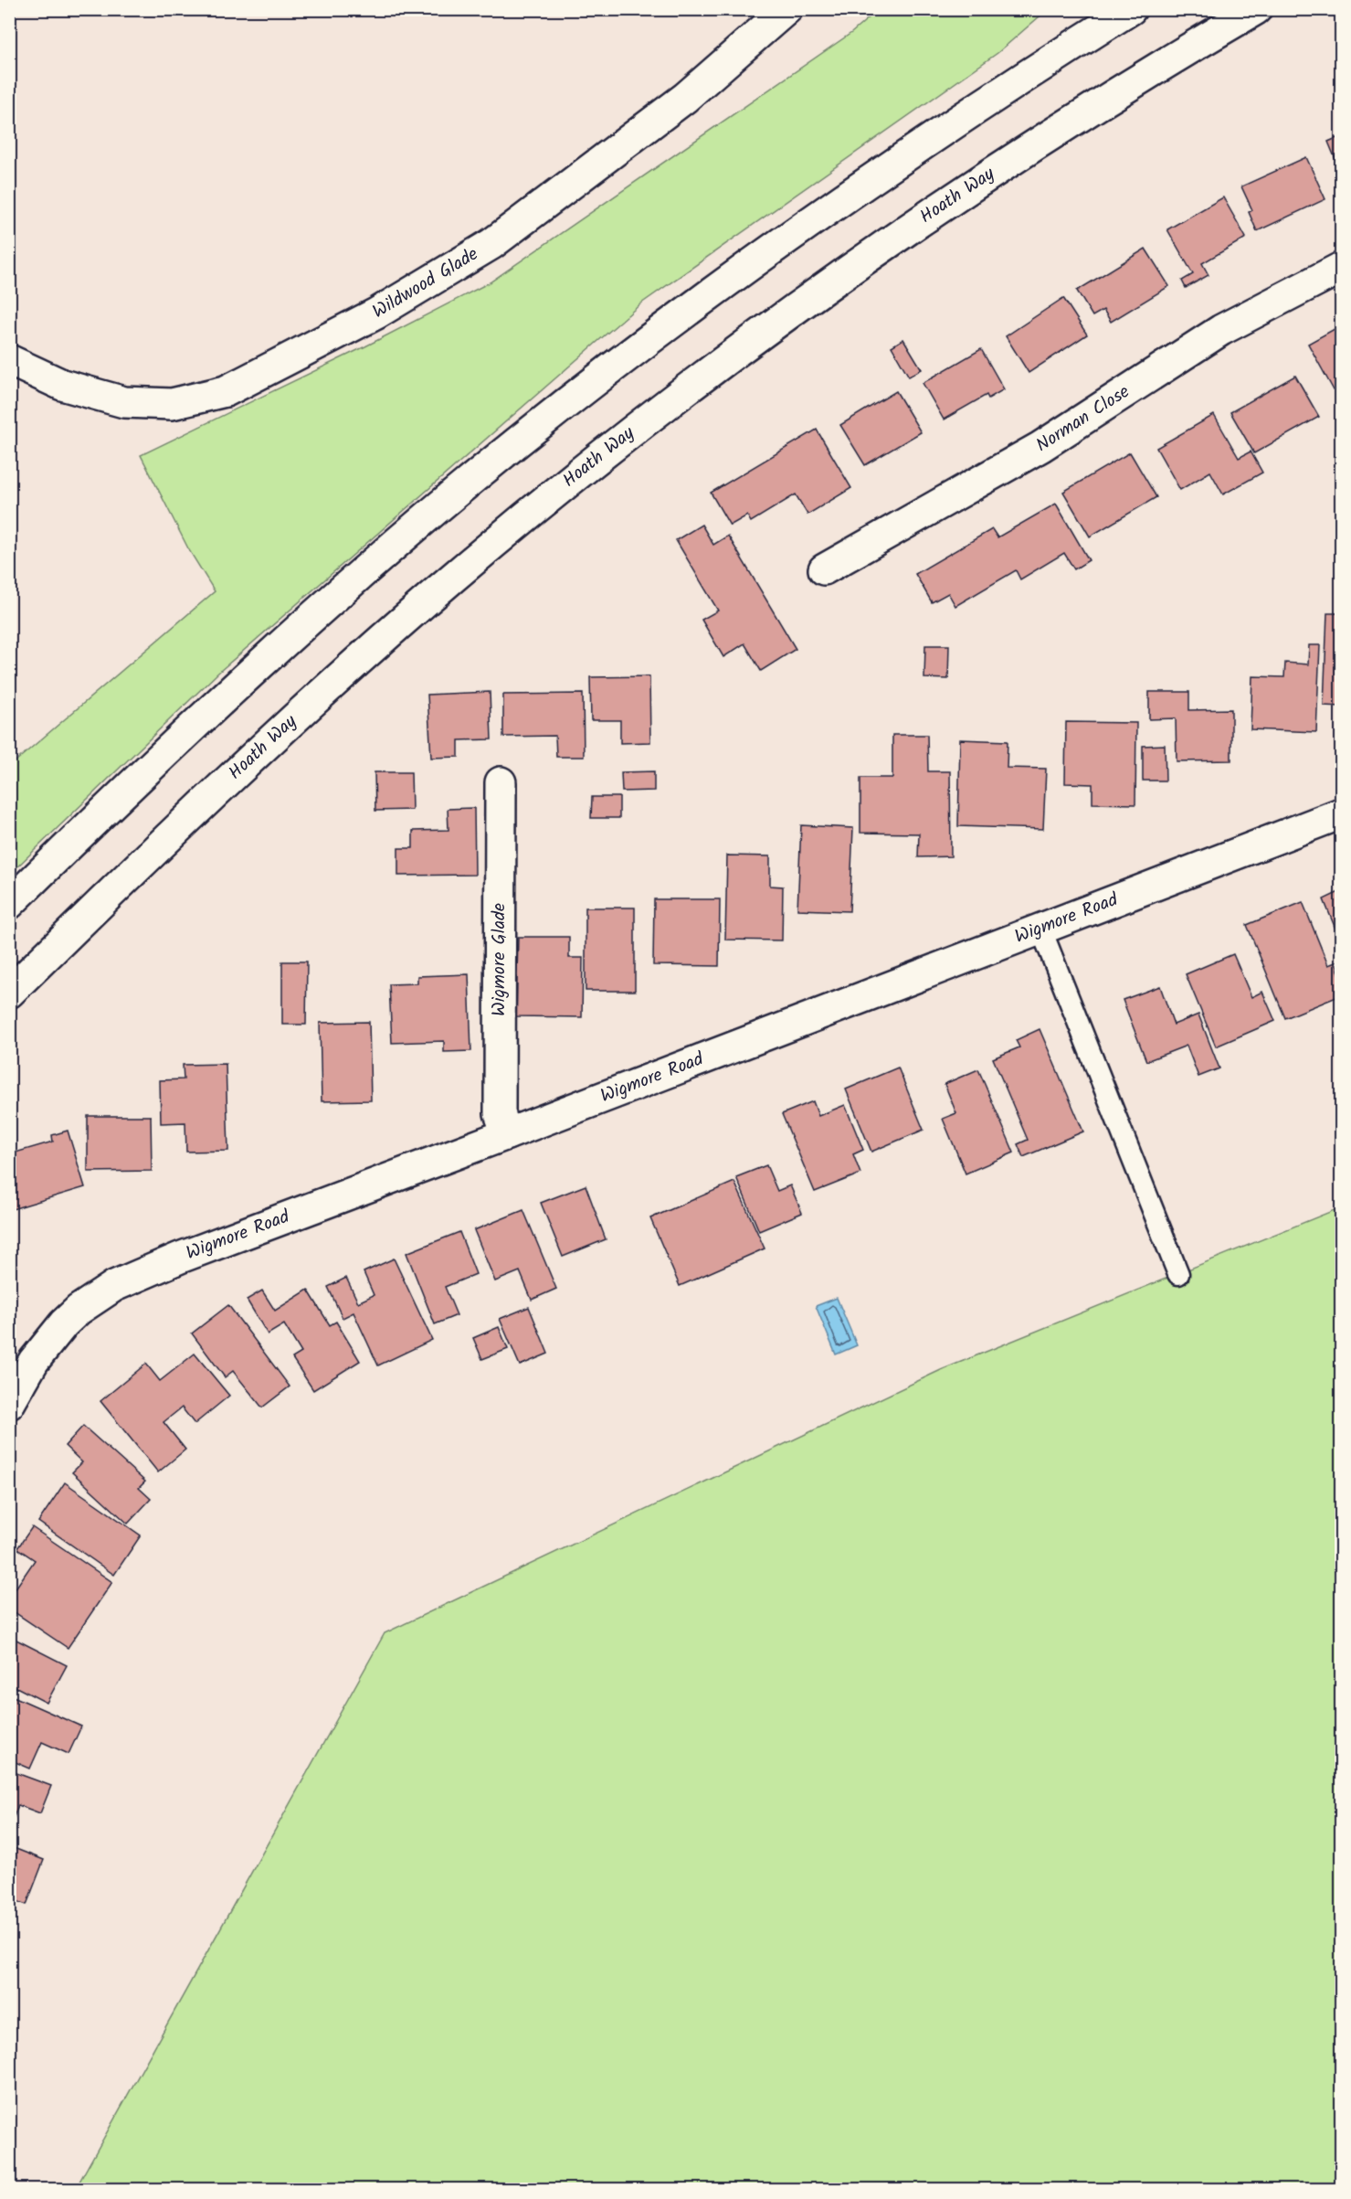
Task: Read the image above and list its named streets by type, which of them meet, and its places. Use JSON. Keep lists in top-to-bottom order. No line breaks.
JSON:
{"streets":{"street":["Hoath Way","Wildwood Glade","Norman Close","Wigmore Road","Wigmore Glade"]},"crossings":[["Wigmore Road","Wigmore Glade"]]}
